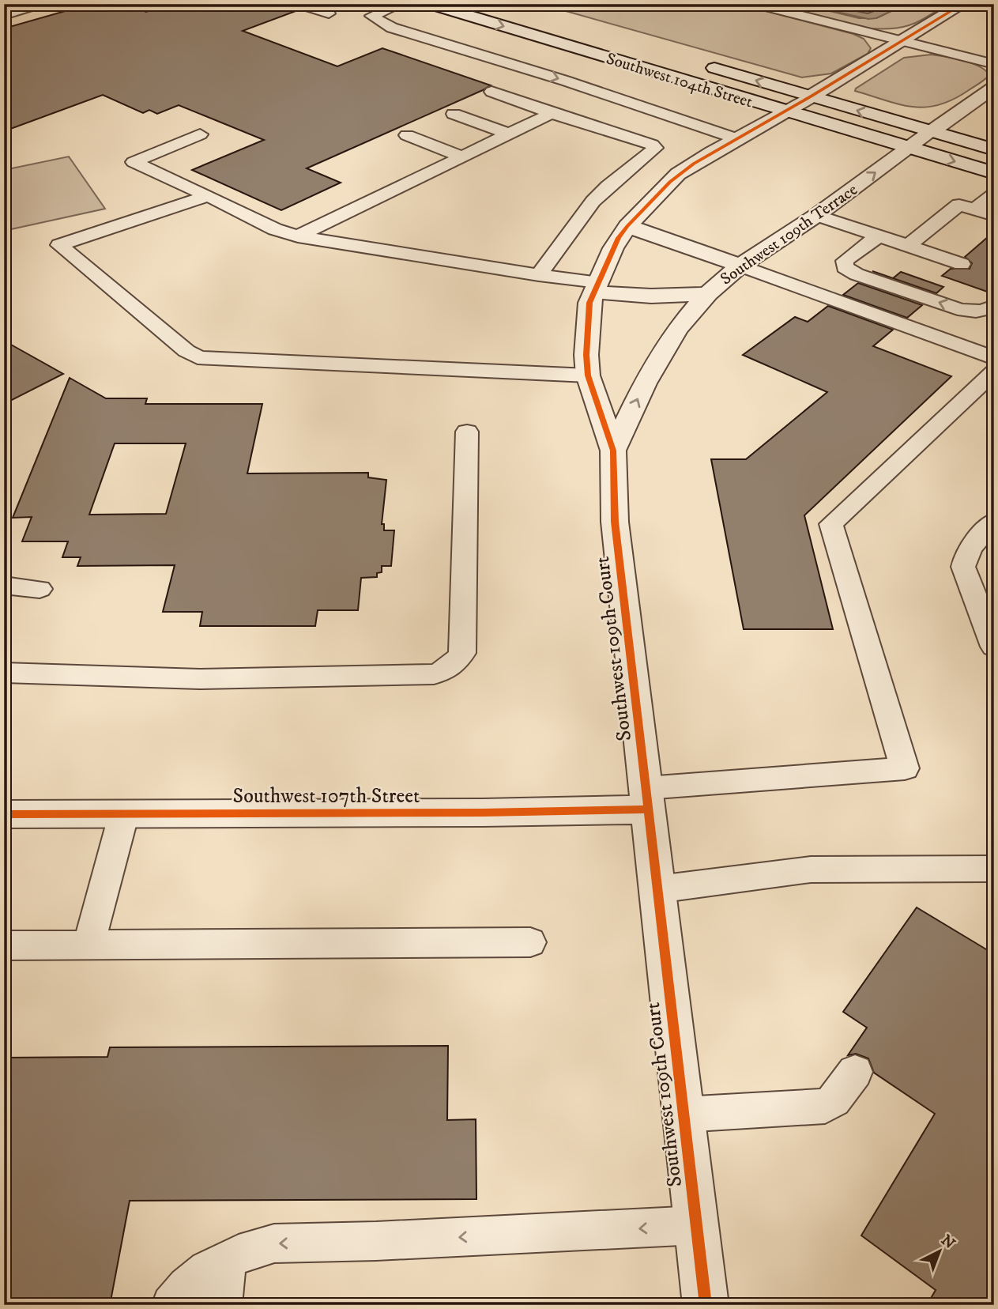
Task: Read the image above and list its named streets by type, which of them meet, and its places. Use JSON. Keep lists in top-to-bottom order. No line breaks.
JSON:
{"streets":{"street":["Southwest 104th Street","Southwest 109th Terrace","Southwest 109th Court","Southwest 107th Street"]},"crossings":[["Southwest 104th Street","Southwest 109th Terrace"],["Southwest 104th Street","Southwest 109th Court"],["Southwest 109th Terrace","Southwest 109th Court"],["Southwest 109th Court","Southwest 107th Street"]],"one_way":["Southwest 109th Terrace"],"north":"top right"}
